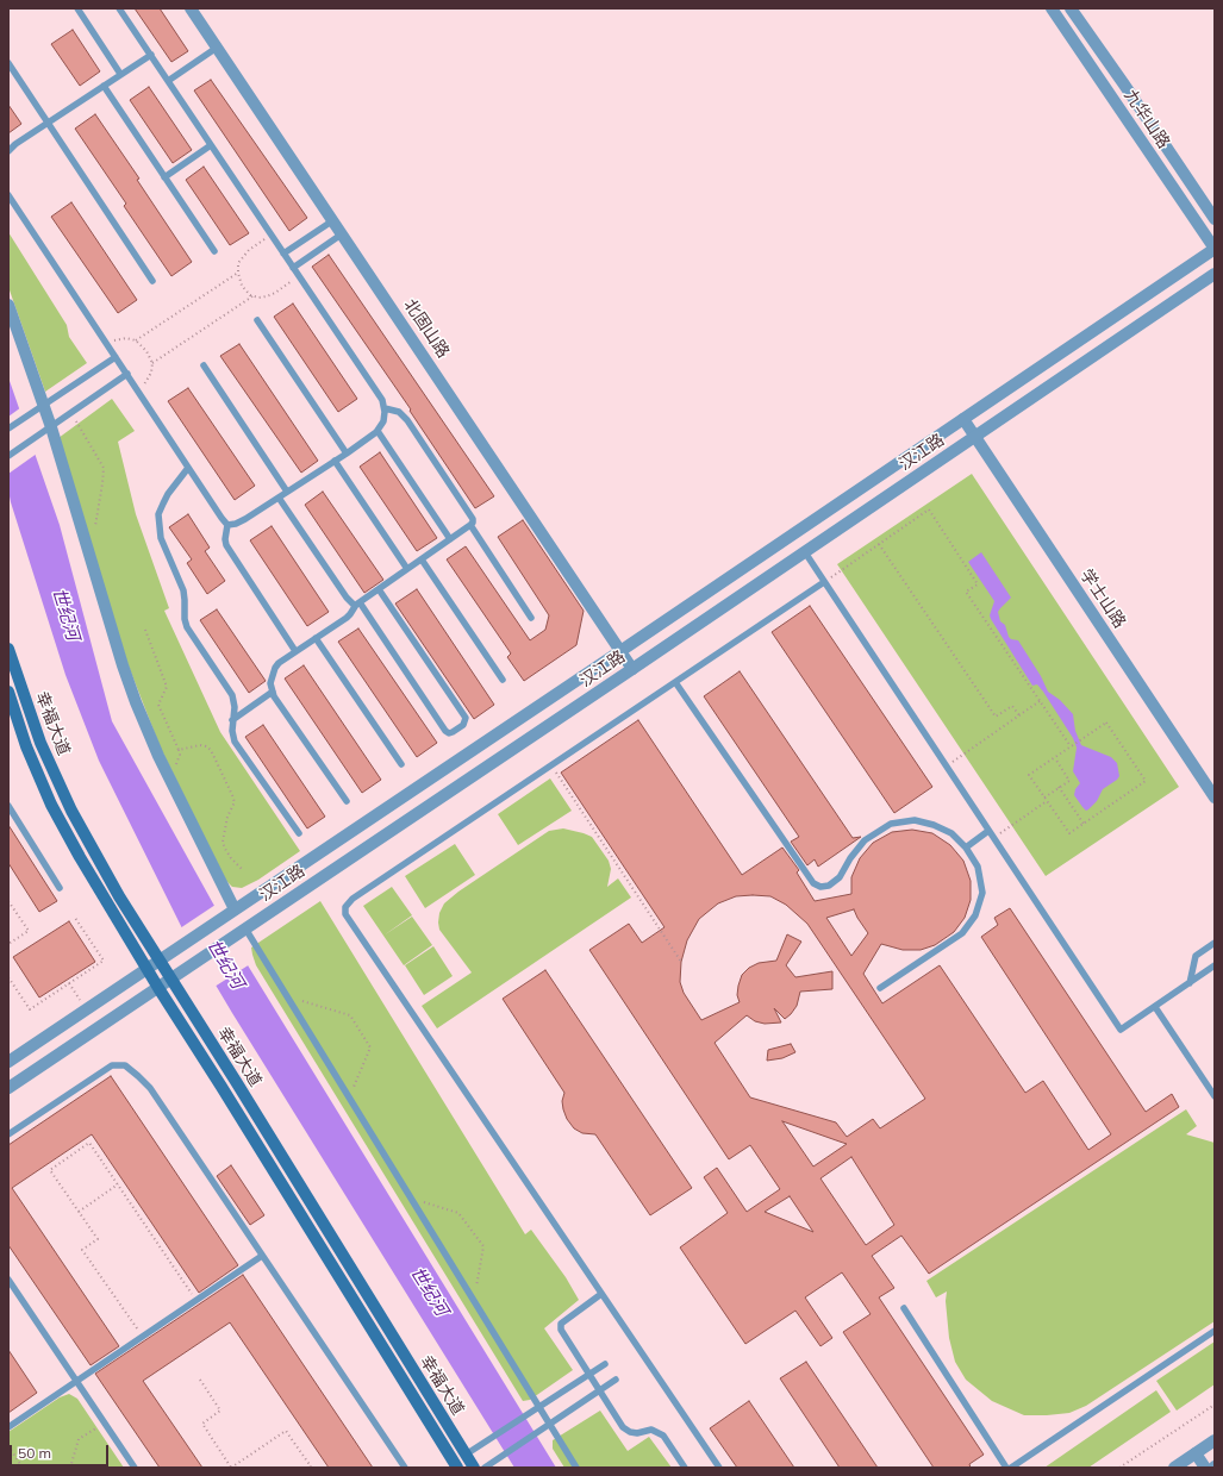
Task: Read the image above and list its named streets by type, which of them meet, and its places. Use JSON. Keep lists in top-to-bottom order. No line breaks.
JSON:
{"streets":{"main road":["幸福大道"],"street":["九华山路","北固山路","汉江路","学士山路"]},"crossings":[["九华山路","汉江路"],["北固山路","汉江路"],["汉江路","学士山路"],["汉江路","幸福大道"]],"water":["世纪河"],"scale_bar":"50 m"}
